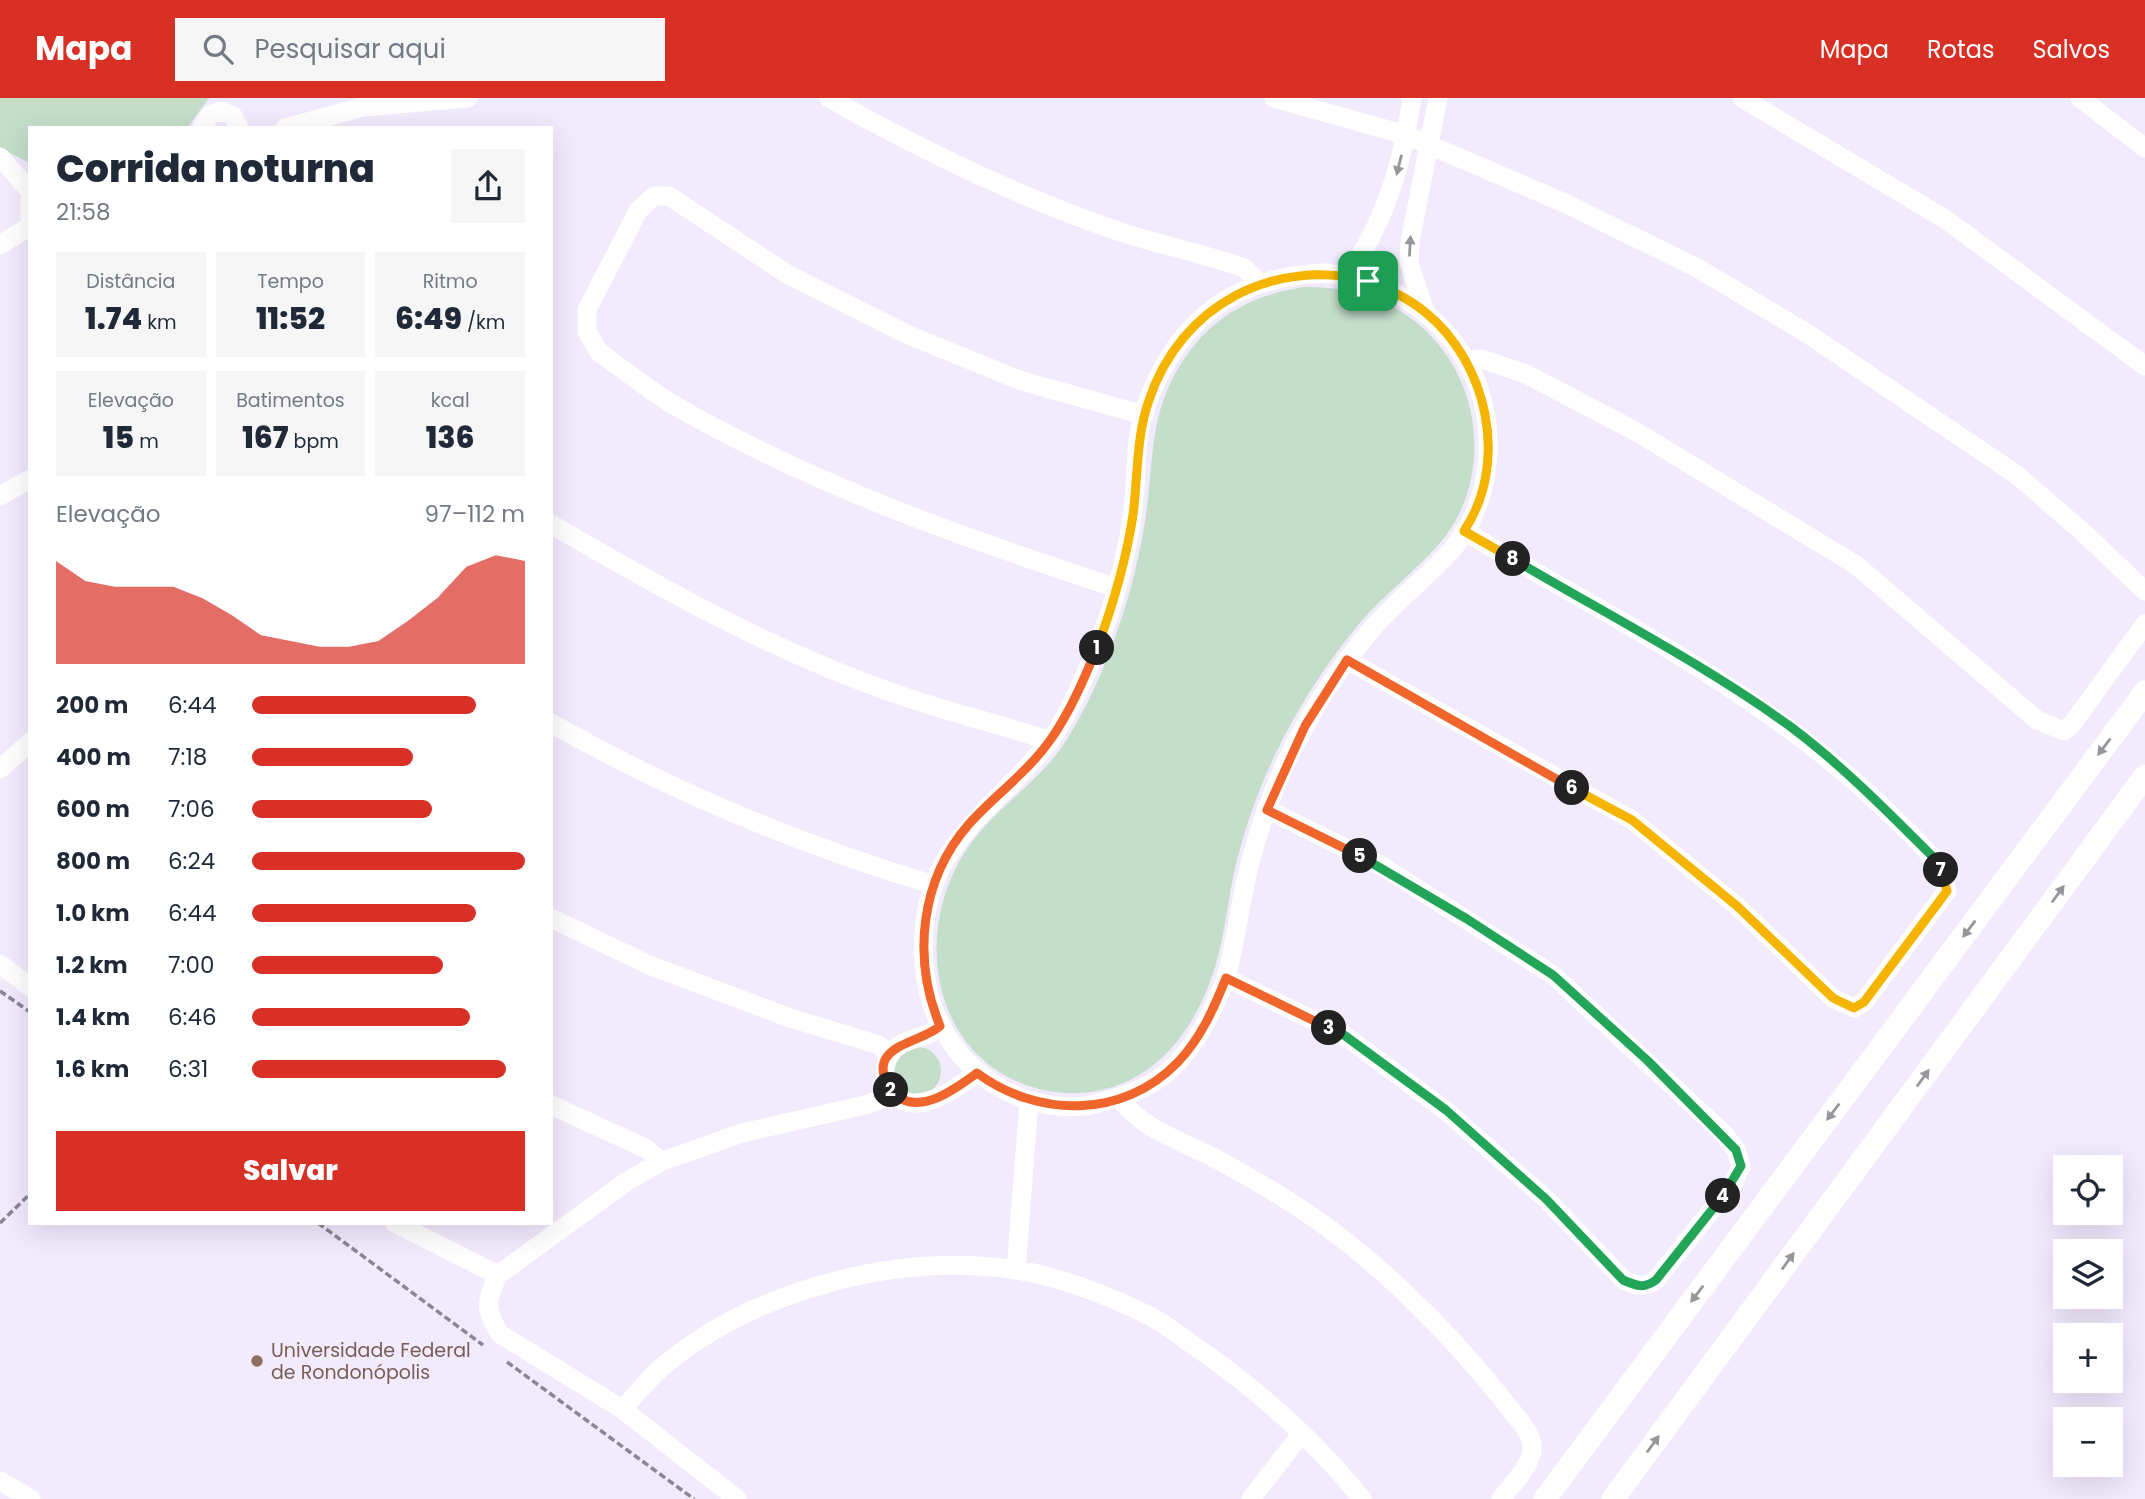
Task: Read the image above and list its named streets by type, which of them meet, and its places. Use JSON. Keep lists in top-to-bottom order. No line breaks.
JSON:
{"places":["Universidade Federal de Rondonópolis"],"page":{"header":"Mapa","search":"Pesquisar aqui","nav":["Mapa","Rotas","Salvos"],"heading":["Corrida noturna","21:58"],"stats":[["Distância","1.74 km"],["Tempo","11:52"],["Ritmo","6:49 /km"],["Elevação","15 m"],["Batimentos","167 bpm"],["kcal","136"]],"chart":["Elevação","97–112 m"],"pins":["8","1","6","5","7","3","2","4"],"list":[{"name":"200 m","note":"6:44"},{"name":"400 m","note":"7:18"},{"name":"600 m","note":"7:06"},{"name":"800 m","note":"6:24"},{"name":"1.0 km","note":"6:44"},{"name":"1.2 km","note":"7:00"},{"name":"1.4 km","note":"6:46"},{"name":"1.6 km","note":"6:31"}],"buttons":"Salvar","map_buttons":["+","−"]}}
